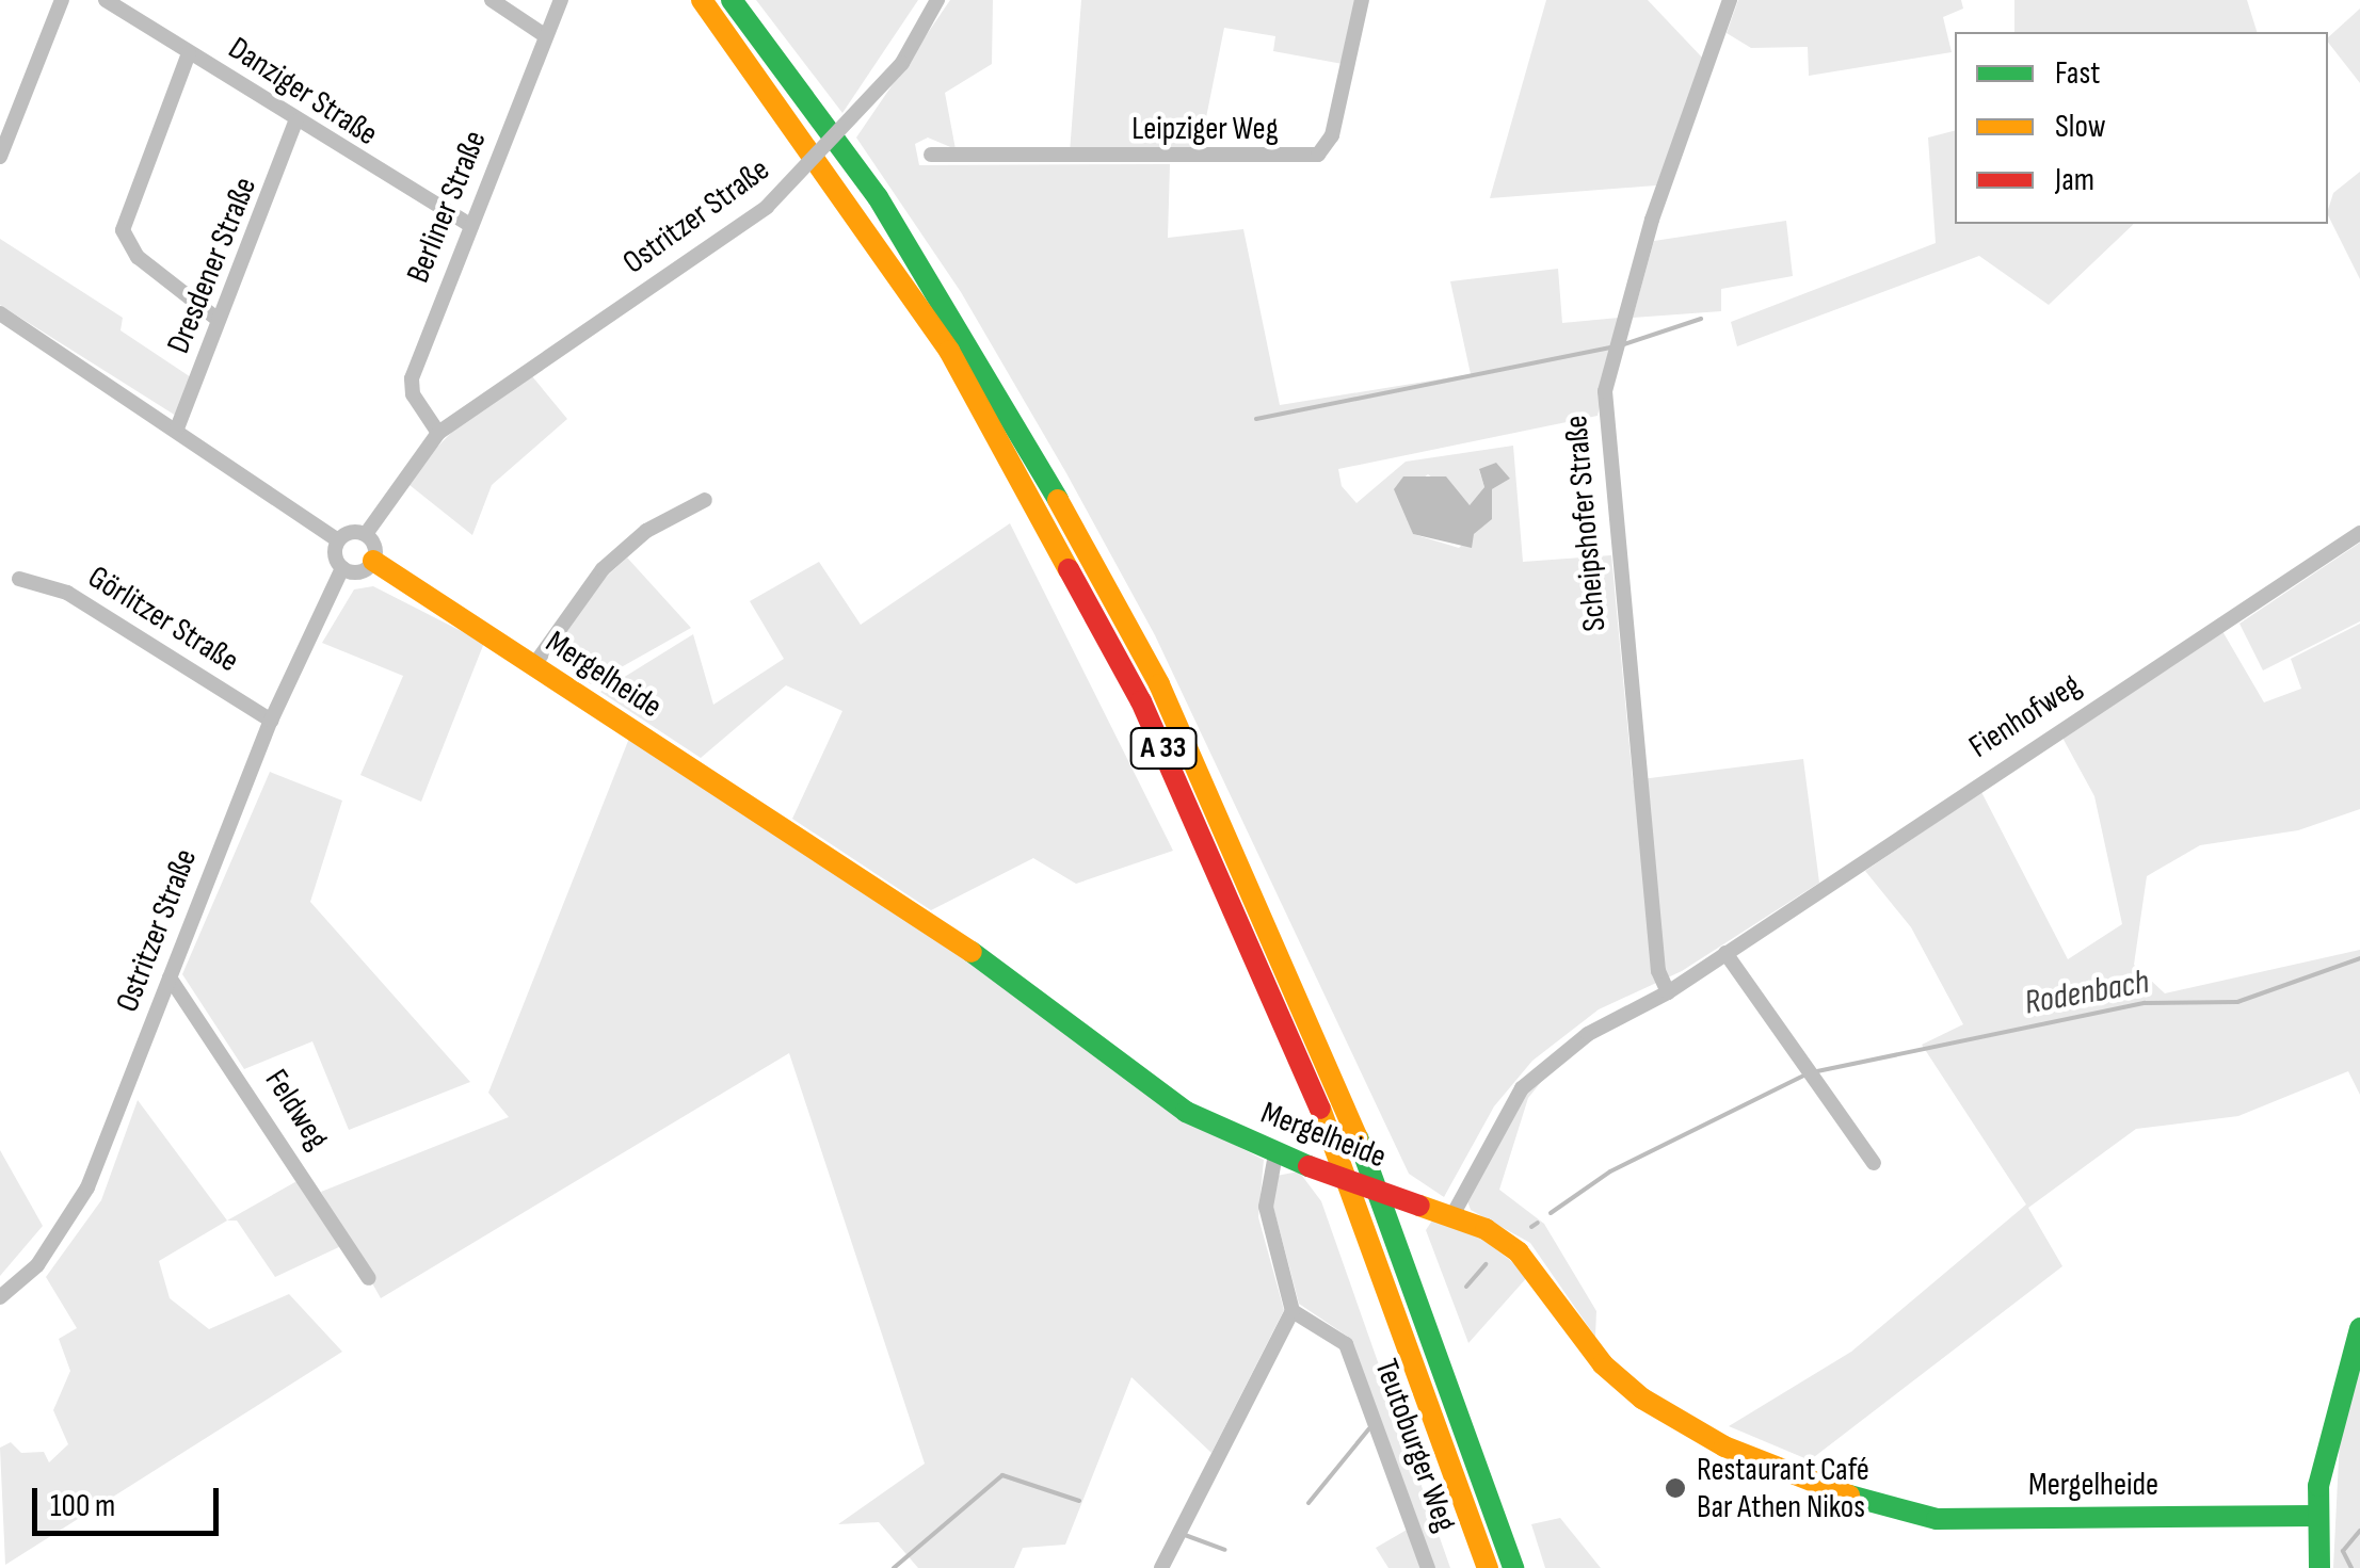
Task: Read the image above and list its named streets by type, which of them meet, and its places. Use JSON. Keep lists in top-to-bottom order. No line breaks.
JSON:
{"streets":{"main road":["Mergelheide","A 33"],"street":["Danziger Straße","Leipziger Weg","Berliner Straße","Ostritzer Straße","Dresdener Straße","Scheipshofer Straße","Görlitzer Straße","Fienhofweg","Feldweg","Teutoburger Weg"]},"crossings":[["Danziger Straße","Berliner Straße"],["Danziger Straße","Dresdener Straße"],["Berliner Straße","Ostritzer Straße"],["Ostritzer Straße","Görlitzer Straße"],["Ostritzer Straße","Feldweg"],["Scheipshofer Straße","Fienhofweg"],["Mergelheide","Fienhofweg"]],"water":["Rodenbach"],"places":["Restaurant Café Bar Athen Nikos"],"legend":["Fast","Slow","Jam"],"scale_bar":"100 m"}
